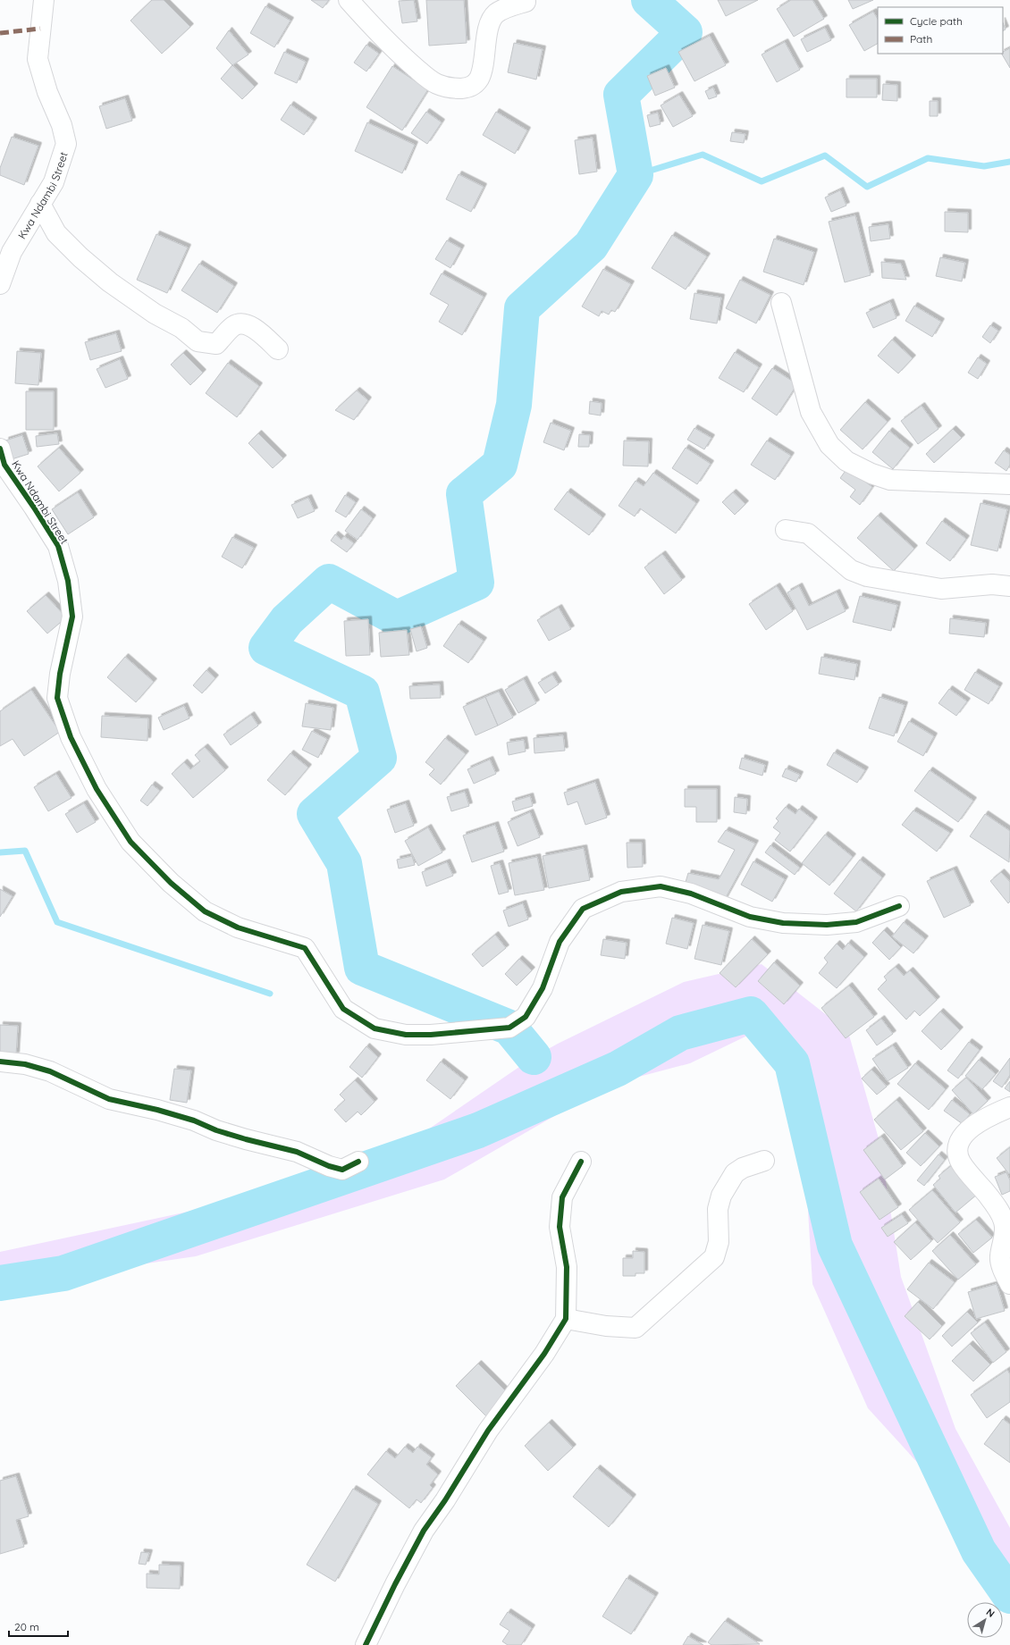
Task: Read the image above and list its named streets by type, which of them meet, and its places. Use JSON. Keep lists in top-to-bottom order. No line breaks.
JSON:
{"streets":{"street":["Kwa Ndambi Street"]},"legend":["Cycle path","Path"],"scale_bar":"20 m","north":"top right"}
